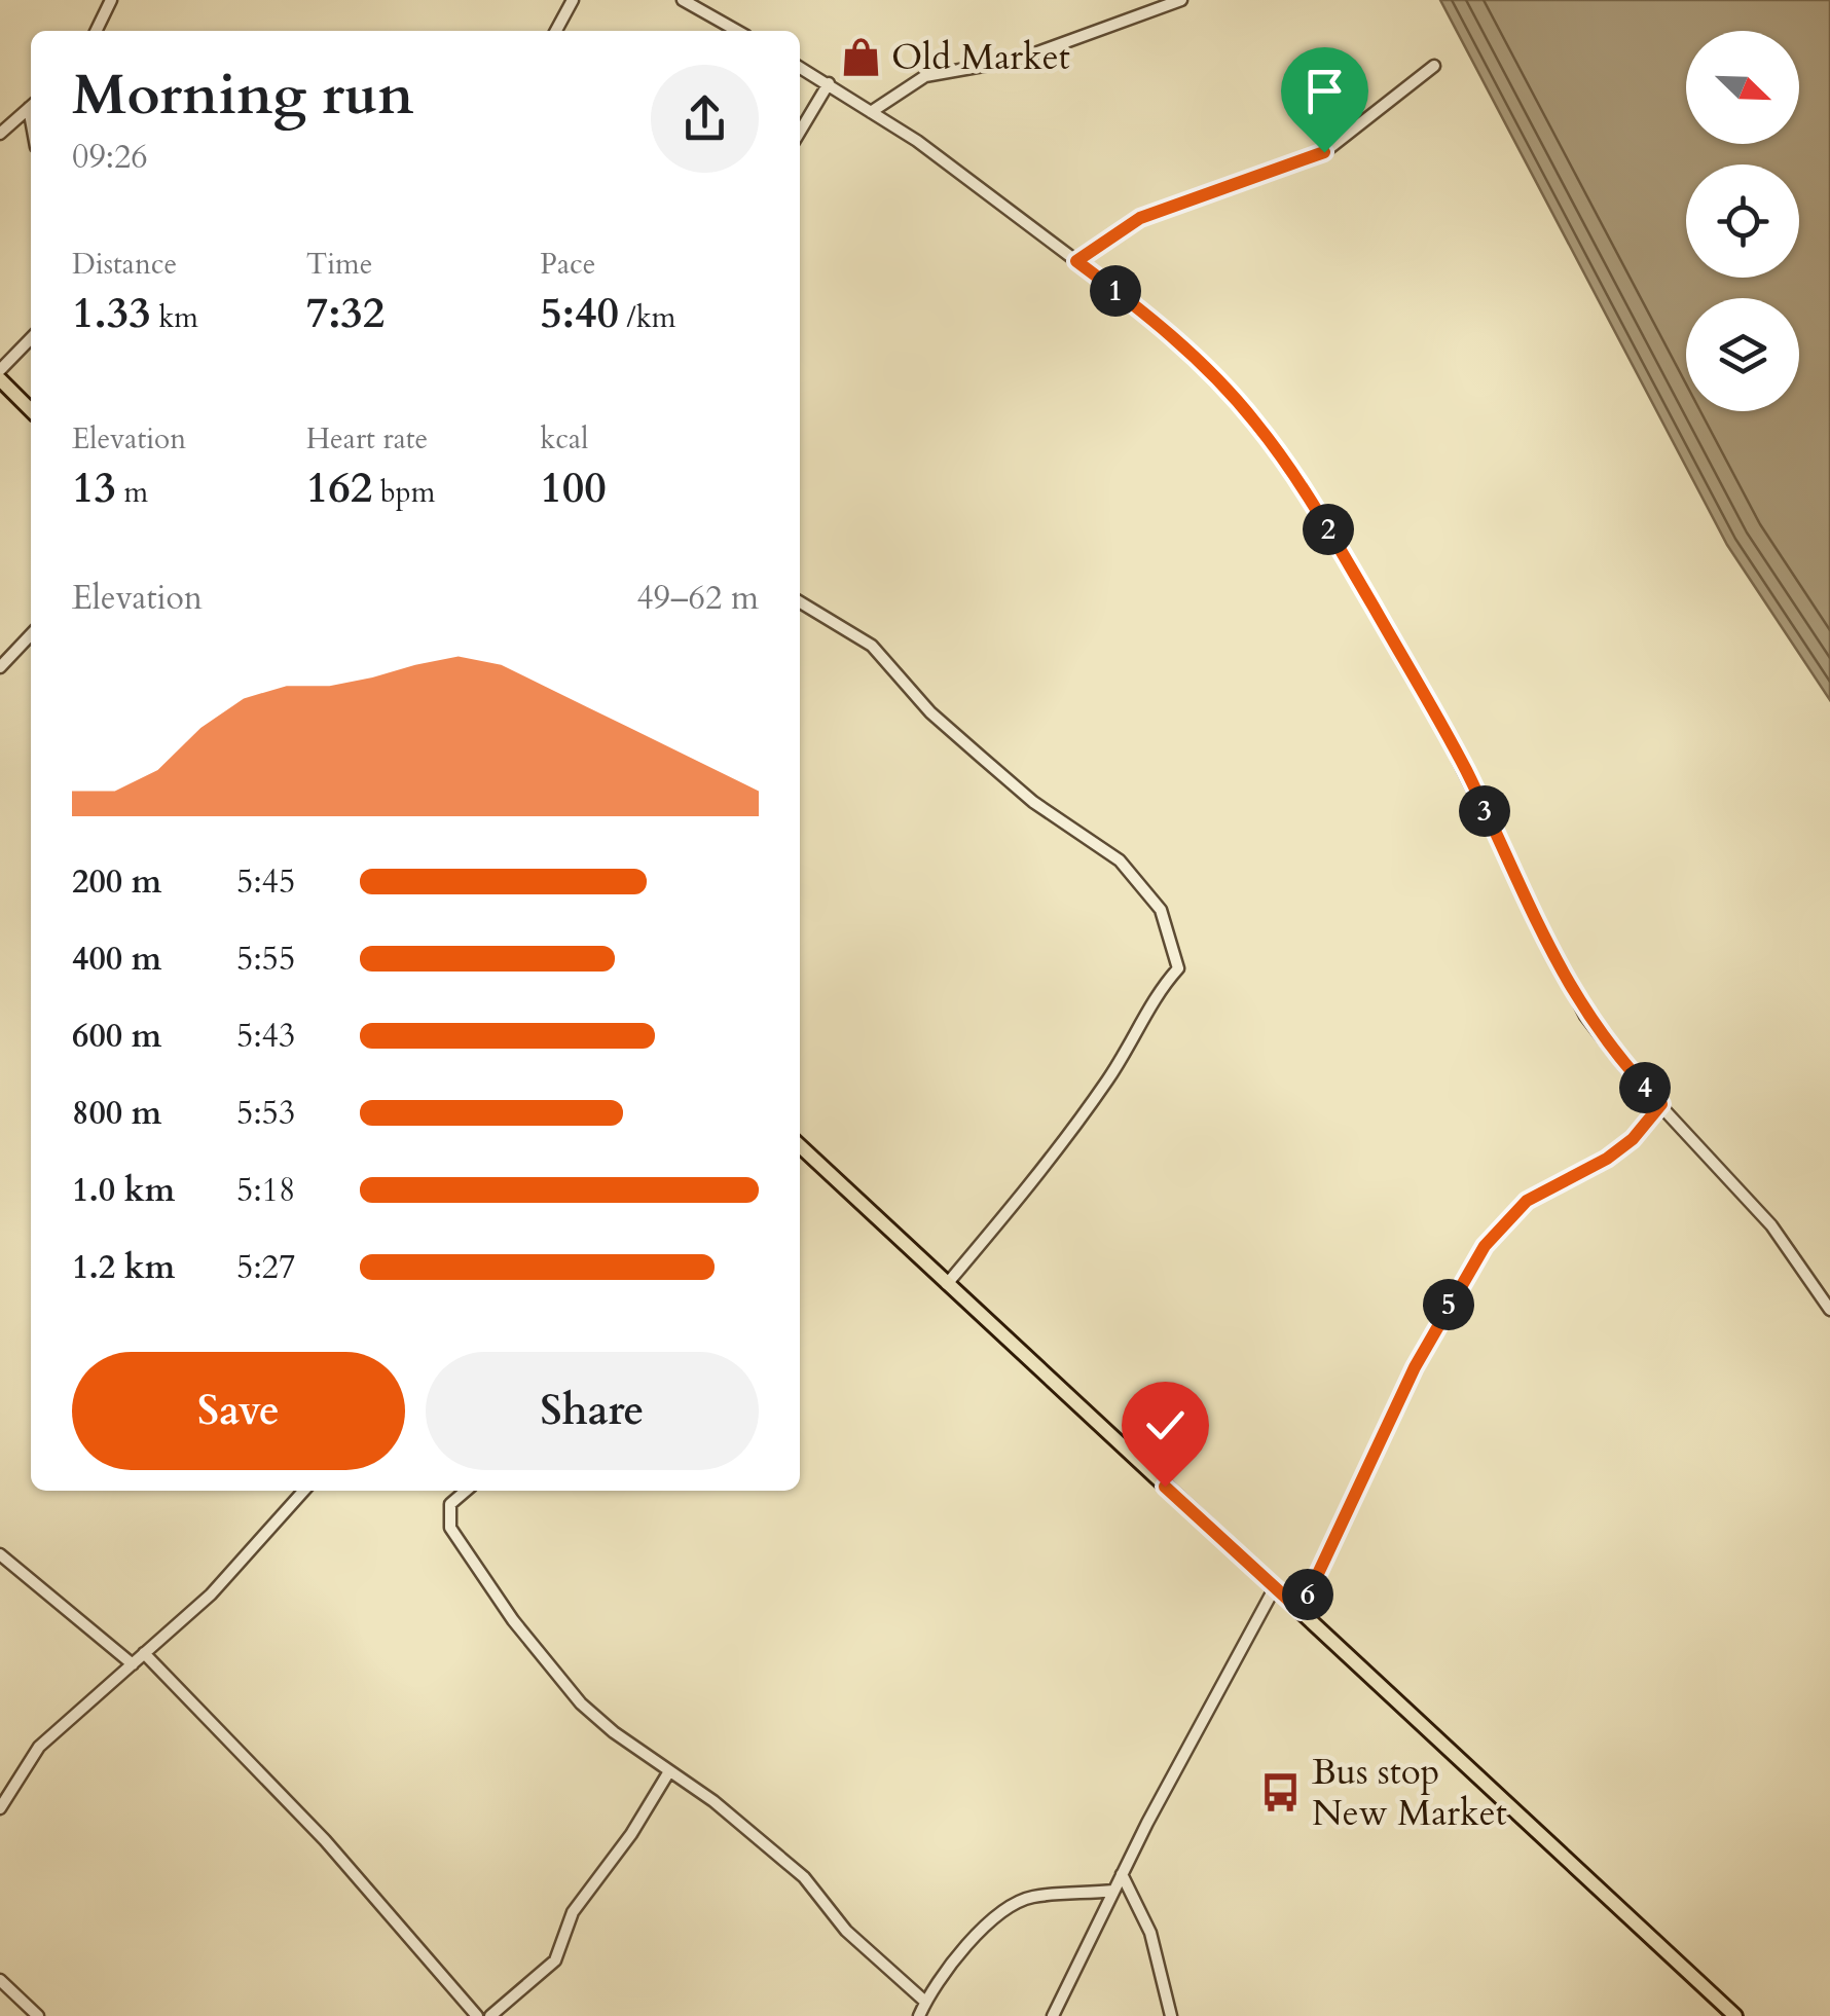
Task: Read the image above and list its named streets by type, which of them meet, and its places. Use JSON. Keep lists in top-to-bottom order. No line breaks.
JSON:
{"places":{"shop":["Old Market"],"bus stop":["Bus stop New Market"]},"north":"bottom right","page":{"heading":["Morning run","09:26"],"stats":[["Distance","1.33 km"],["Time","7:32"],["Pace","5:40 /km"],["Elevation","13 m"],["Heart rate","162 bpm"],["kcal","100"]],"pins":["1","2","3","4","5","6"],"chart":["Elevation","49–62 m"],"list":[{"name":"200 m","note":"5:45"},{"name":"400 m","note":"5:55"},{"name":"600 m","note":"5:43"},{"name":"800 m","note":"5:53"},{"name":"1.0 km","note":"5:18"},{"name":"1.2 km","note":"5:27"}],"buttons":["Save","Share"]}}
